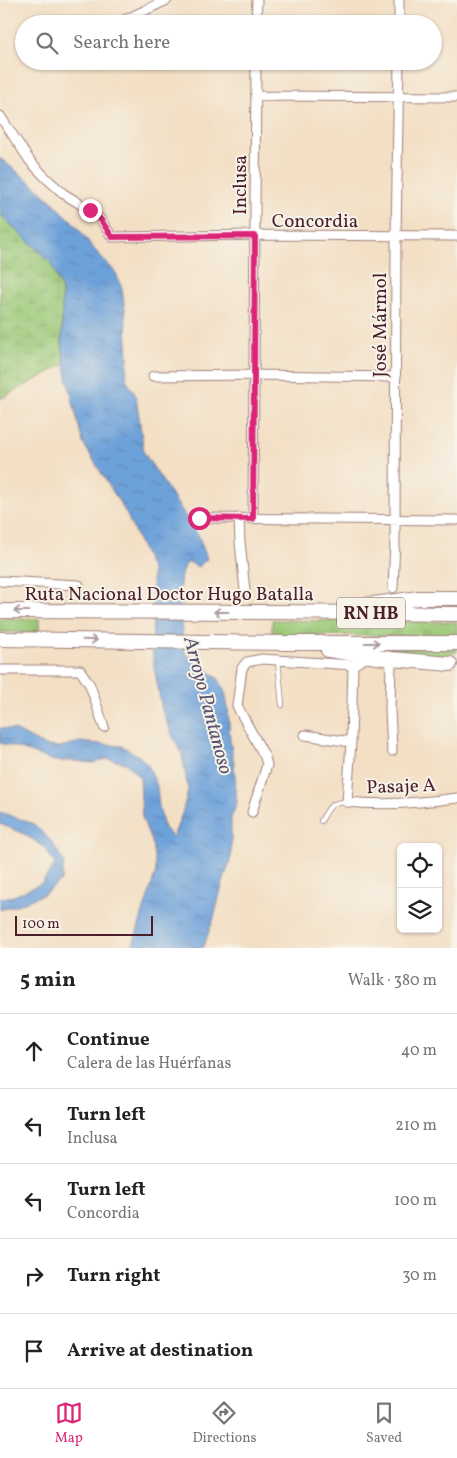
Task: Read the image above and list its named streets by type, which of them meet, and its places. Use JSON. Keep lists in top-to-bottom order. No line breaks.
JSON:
{"streets":{"highway":["Ruta Nacional Doctor Hugo Batalla","RN HB"],"street":["Inclusa","Concordia","José Mármol","Pasaje A"]},"crossings":[["Inclusa","Concordia"],["Concordia","José Mármol"]],"water":["Arroyo Pantanoso"],"scale_bar":"100 m","page":{"search":"Search here","scale":"100 m","heading":["5 min","Walk · 380 m"],"list":[["Continue","Calera de las Huérfanas","40 m"],["Turn left","Inclusa","210 m"],["Turn left","Concordia","100 m"],["Turn right","30 m"],"Arrive at destination"],"nav":["Map","Directions","Saved"]}}
